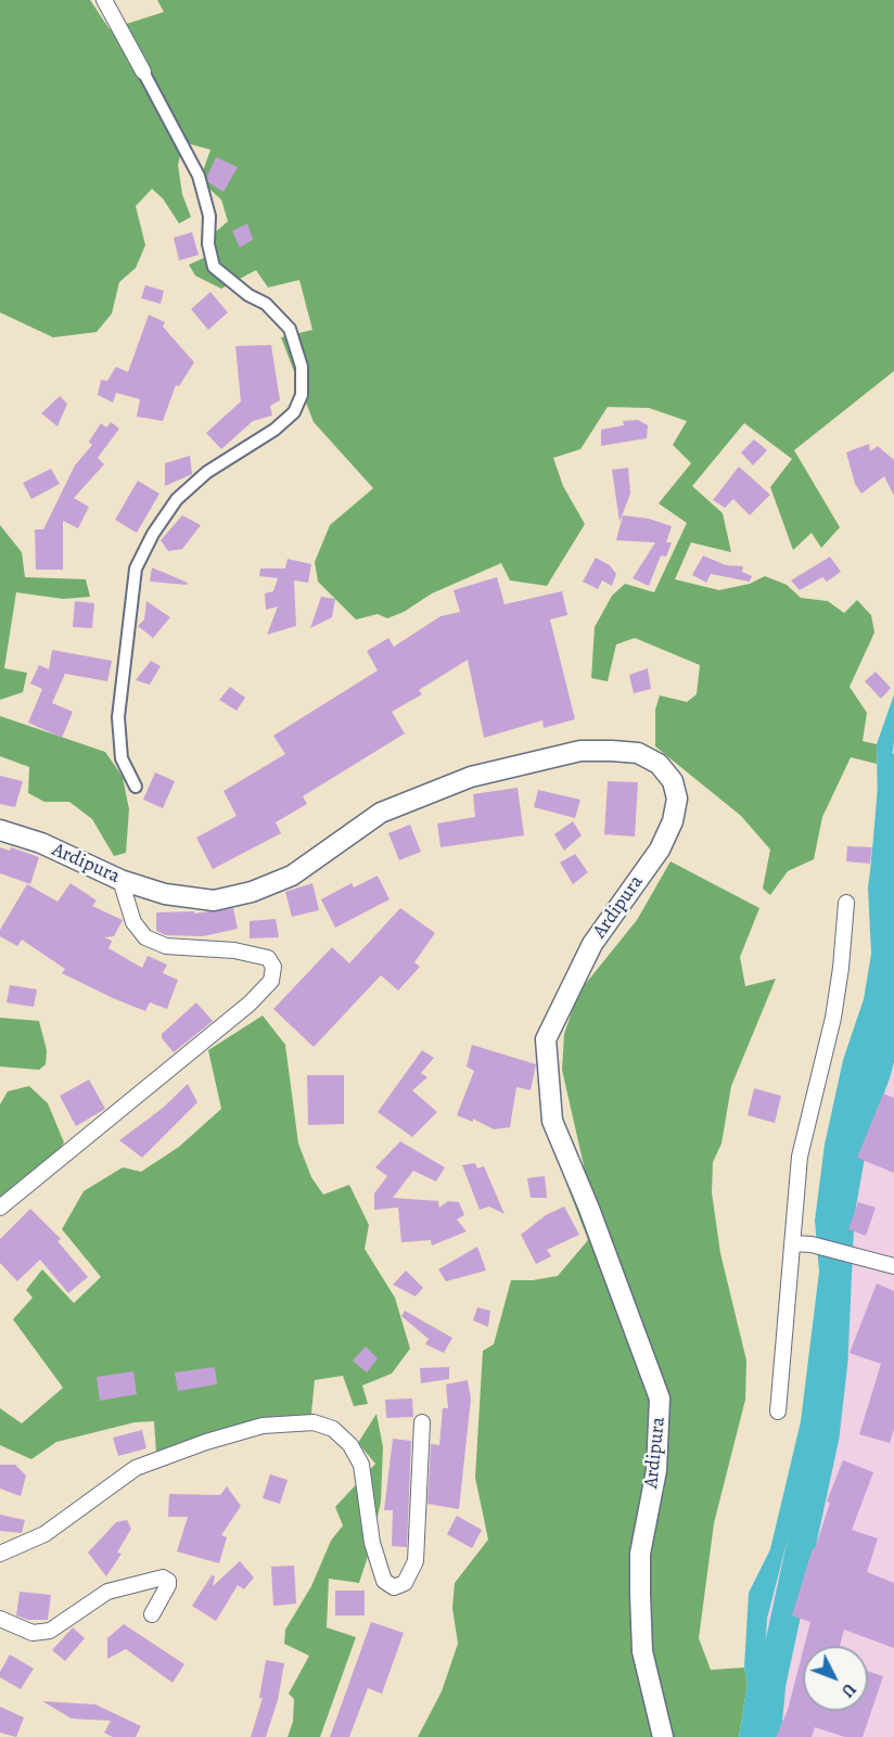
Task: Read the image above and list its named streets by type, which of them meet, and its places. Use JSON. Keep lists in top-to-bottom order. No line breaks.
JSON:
{"streets":{"street":["Ardipura"]},"north":"bottom right"}
